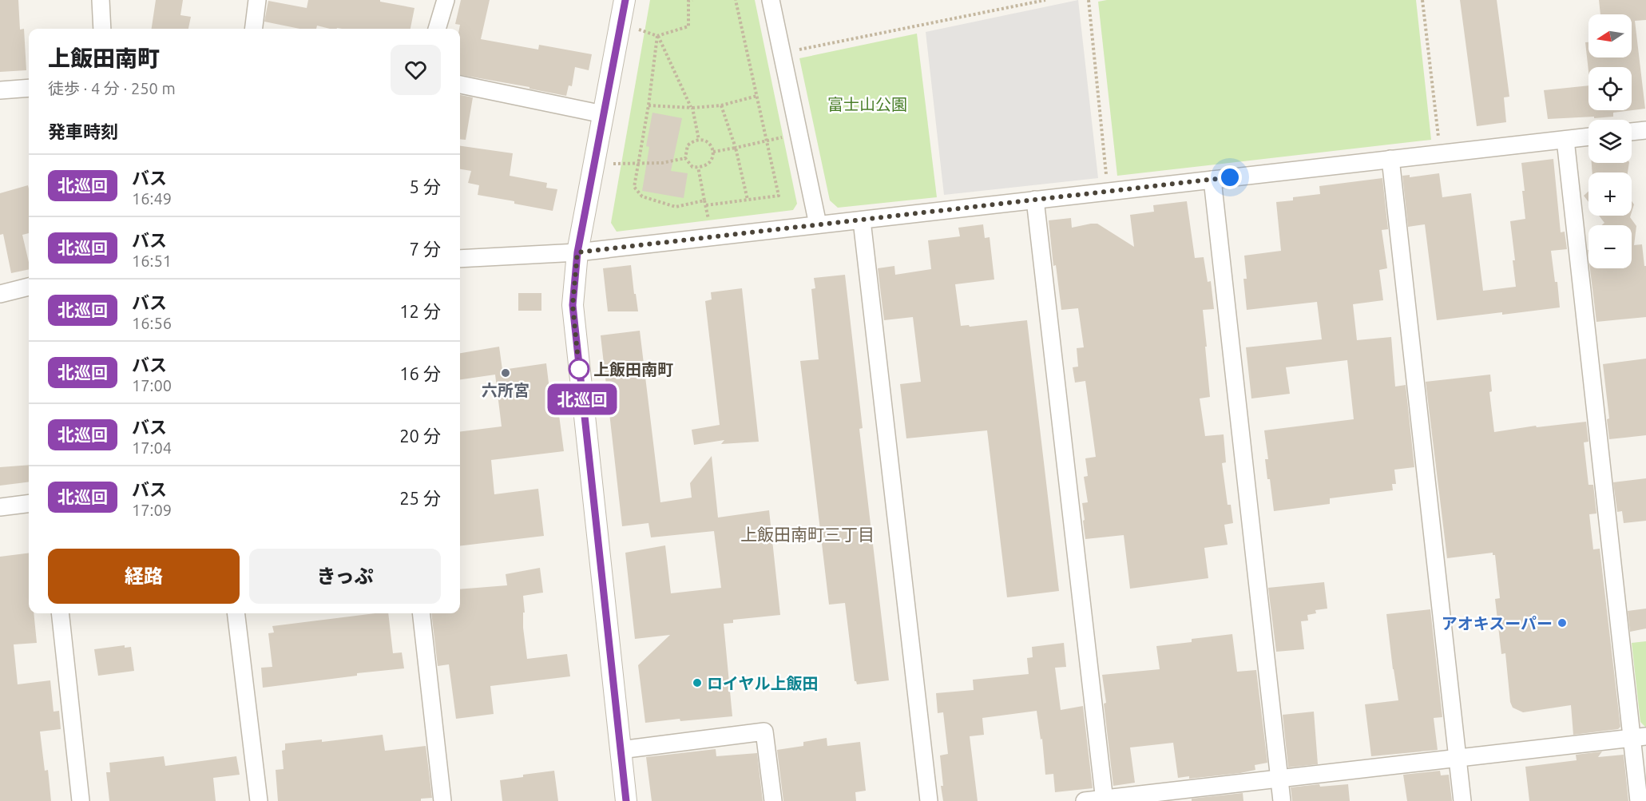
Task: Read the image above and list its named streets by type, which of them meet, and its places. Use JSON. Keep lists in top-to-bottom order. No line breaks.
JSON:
{"districts":["上飯田南町三丁目"],"parks":["富士山公園"],"places":["上飯田南町","六所宮","アオキスーパー","ロイヤル上飯田"],"lines":["bus line 北巡回"],"north":"left","page":{"on_map":"北巡回","map_buttons":["+","−"],"heading":[["上飯田南町","徒歩 · 4 分 · 250 m"],"発車時刻"],"list":[{"mark":"北巡回","name":"バス","note":"16:49","value":"5 分"},{"mark":"北巡回","name":"バス","note":"16:51","value":"7 分"},{"mark":"北巡回","name":"バス","note":"16:56","value":"12 分"},{"mark":"北巡回","name":"バス","note":"17:00","value":"16 分"},{"mark":"北巡回","name":"バス","note":"17:04","value":"20 分"},{"mark":"北巡回","name":"バス","note":"17:09","value":"25 分"}],"buttons":["経路","きっぷ"]}}
